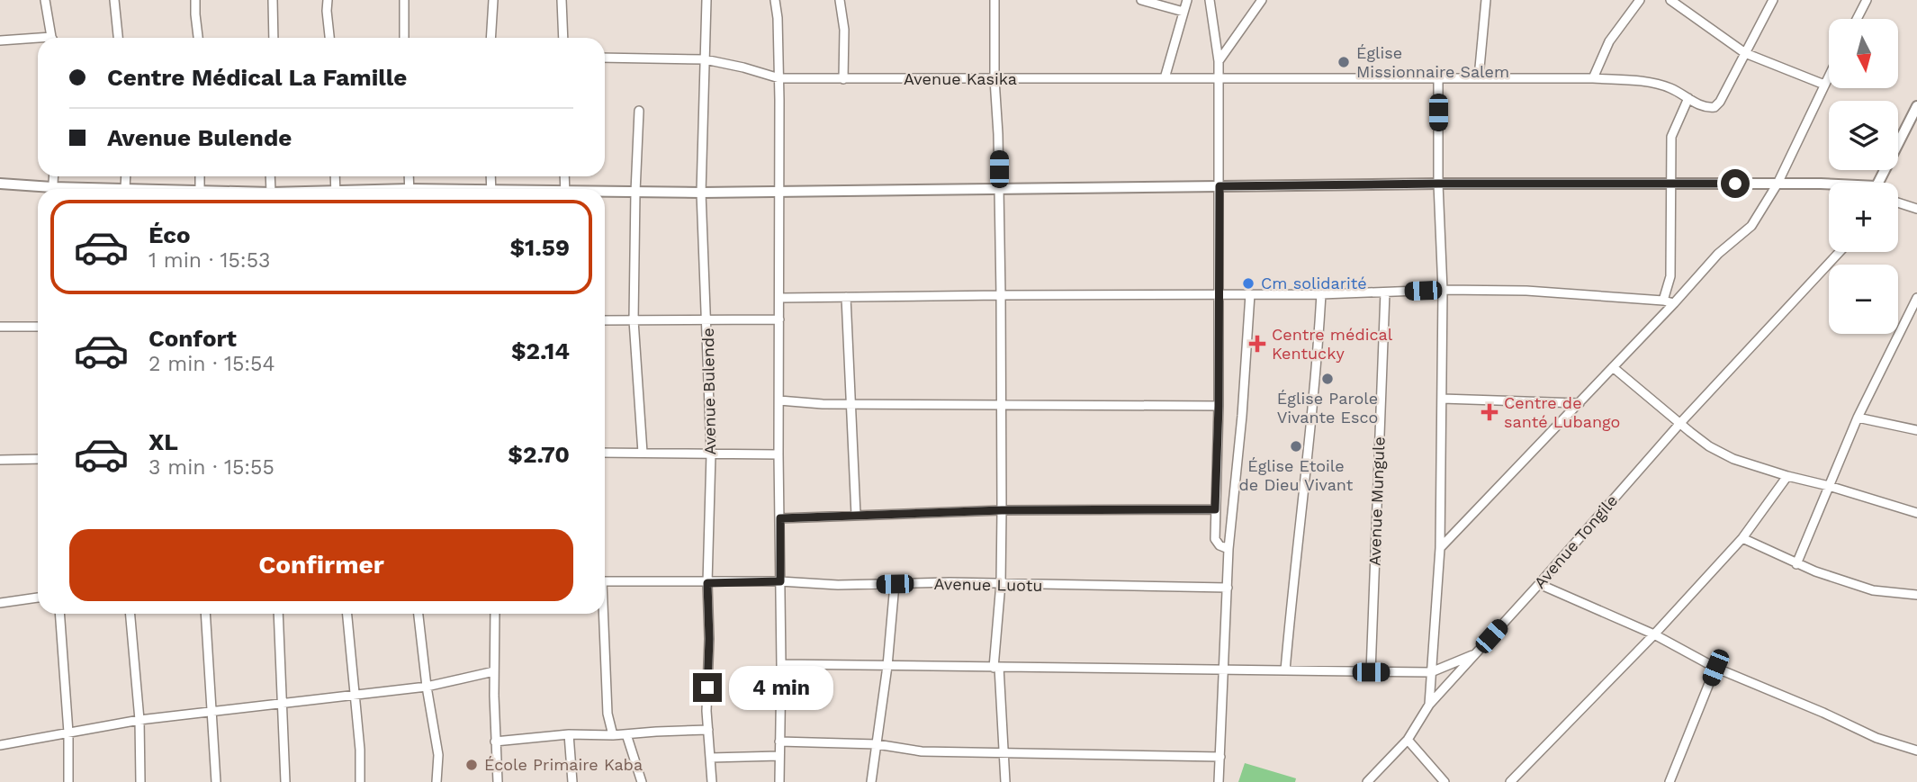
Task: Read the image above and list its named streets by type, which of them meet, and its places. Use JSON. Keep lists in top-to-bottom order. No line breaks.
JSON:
{"streets":{"street":["Avenue Kasika","Avenue Bulende","Avenue Mungule","Avenue Tongile","Avenue Luotu"]},"crossings":[["Avenue Kasika","Avenue Bulende"],["Avenue Bulende","Avenue Luotu"],["Avenue Mungule","Avenue Tongile"]],"places":{"other":["Église Missionnaire Salem","Cm solidarité","Église Parole Vivante Esco","Église Etoile de Dieu Vivant","École Primaire Kaba"],"health":["Centre médical Kentucky","Centre de santé Lubango"]},"north":"bottom","page":{"map_buttons":["+","−"],"banner":["Centre Médical La Famille","Avenue Bulende"],"list":[{"name":"Éco","note":"1 min · 15:53","value":"$1.59"},{"name":"Confort","note":"2 min · 15:54","value":"$2.14"},{"name":"XL","note":"3 min · 15:55","value":"$2.70"}],"buttons":"Confirmer","bubble":"4 min"}}
